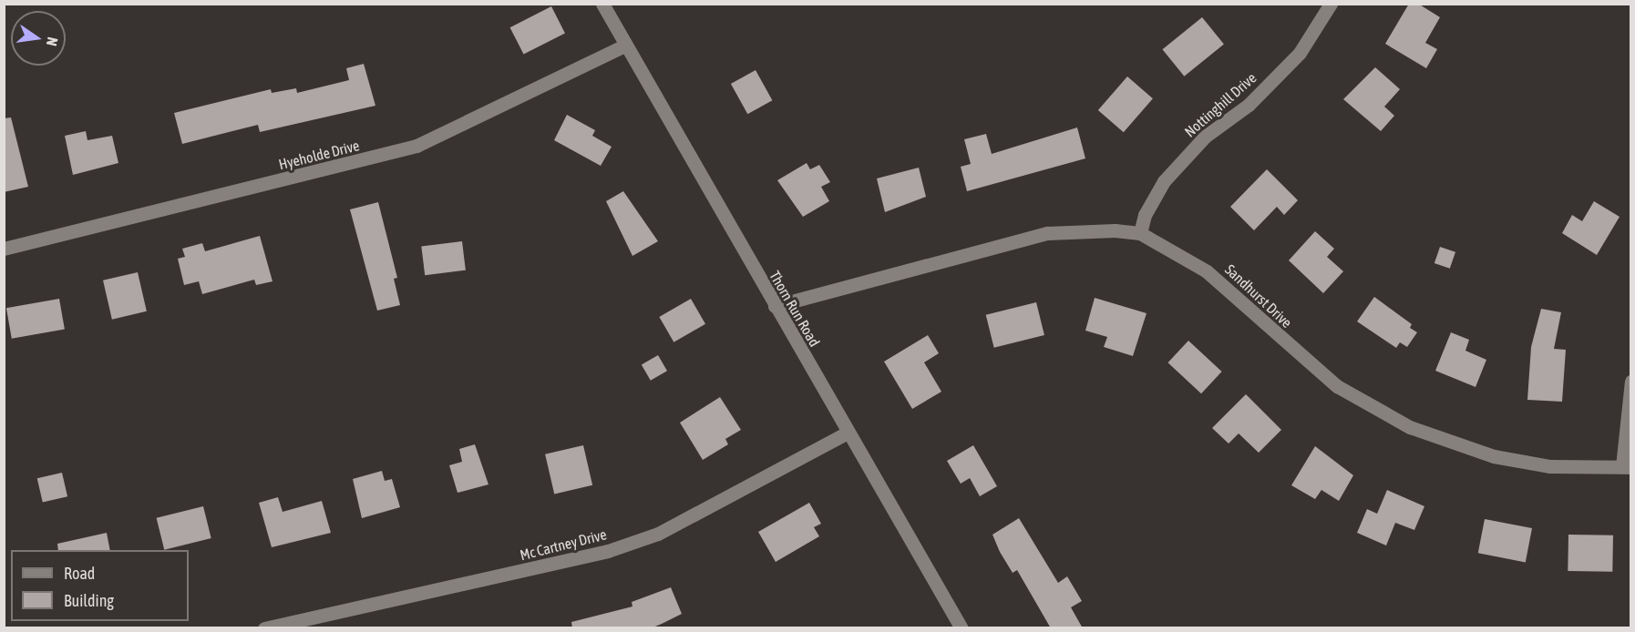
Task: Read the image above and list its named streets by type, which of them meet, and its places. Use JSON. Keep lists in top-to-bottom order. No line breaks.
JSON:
{"streets":{"street":["Nottinghill Drive","Hyeholde Drive","Sandhurst Drive","Thorn Run Road","Mc Cartney Drive"]},"crossings":[["Nottinghill Drive","Sandhurst Drive"],["Hyeholde Drive","Thorn Run Road"],["Sandhurst Drive","Thorn Run Road"],["Thorn Run Road","Mc Cartney Drive"]],"legend":["Road","Building"],"north":"right"}
